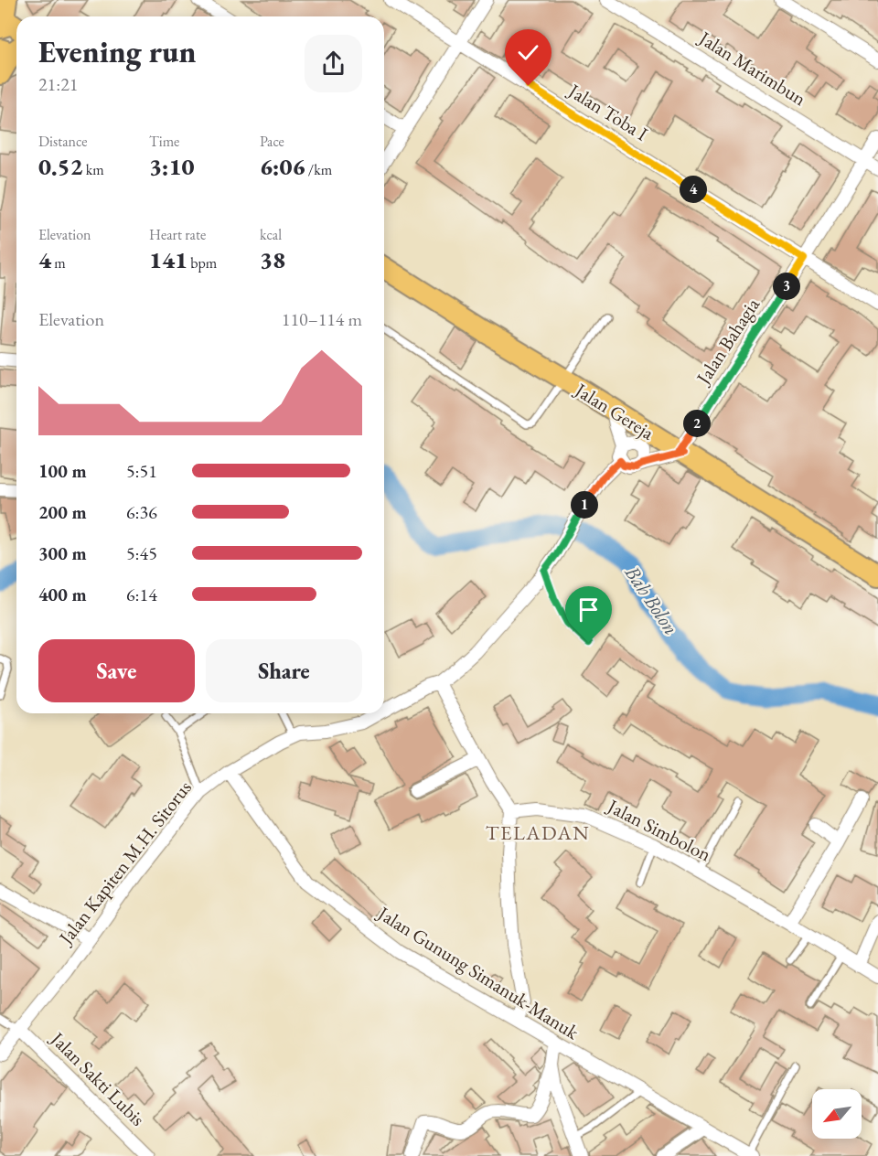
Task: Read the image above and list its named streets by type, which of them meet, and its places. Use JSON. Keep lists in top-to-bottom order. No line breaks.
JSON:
{"streets":{"main road":["Jalan Gereja"],"street":["Jalan Marimbun","Jalan Toba I","Jalan Bahagia","Jalan Simbolon","Jalan Kapiten M.H. Sitorus","Jalan Gunung Simanuk-Manuk","Jalan Sakti Lubis"]},"crossings":[["Jalan Marimbun","Jalan Bahagia"],["Jalan Toba I","Jalan Bahagia"],["Jalan Bahagia","Jalan Gereja"],["Jalan Gereja","Jalan Kapiten M.H. Sitorus"],["Jalan Kapiten M.H. Sitorus","Jalan Gunung Simanuk-Manuk"],["Jalan Kapiten M.H. Sitorus","Jalan Sakti Lubis"]],"districts":["TELADAN"],"water":["Bah Bolon"],"north":"bottom left","page":{"heading":["Evening run","21:21"],"stats":[["Distance","0.52 km"],["Time","3:10"],["Pace","6:06 /km"],["Elevation","4 m"],["Heart rate","141 bpm"],["kcal","38"]],"pins":["4","3","2","1"],"chart":["Elevation","110–114 m"],"list":[{"name":"100 m","note":"5:51"},{"name":"200 m","note":"6:36"},{"name":"300 m","note":"5:45"},{"name":"400 m","note":"6:14"}],"buttons":["Save","Share"]}}
